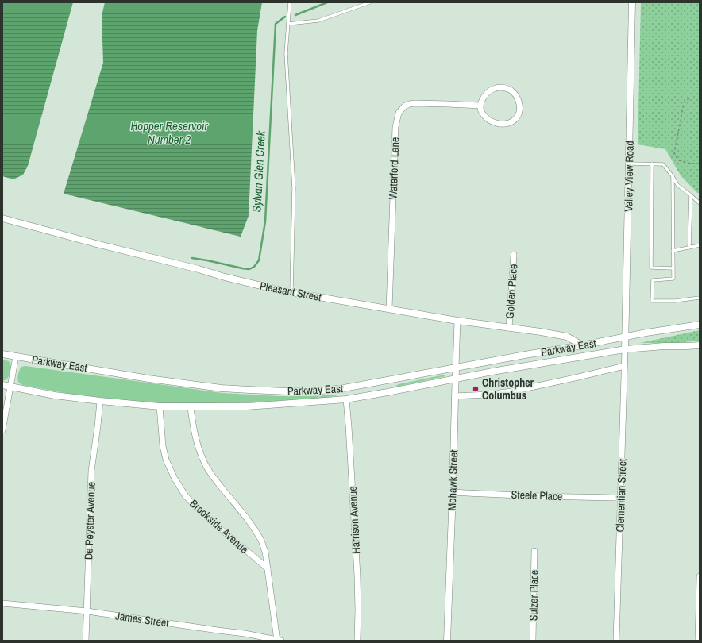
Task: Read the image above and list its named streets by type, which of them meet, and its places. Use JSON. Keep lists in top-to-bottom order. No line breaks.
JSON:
{"streets":{"street":["Waterford Lane","Valley View Road","Pleasant Street","Golden Place","Parkway East","Mohawk Street","Steele Place","Clementian Street","Harrison Avenue","De Peyster Avenue","Brookside Avenue","Sulzer Place","James Street"]},"crossings":[["Waterford Lane","Pleasant Street"],["Valley View Road","Parkway East"],["Valley View Road","Clementian Street"],["Pleasant Street","Golden Place"],["Pleasant Street","Parkway East"],["Pleasant Street","Mohawk Street"],["Parkway East","Mohawk Street"],["Parkway East","Clementian Street"],["Parkway East","Harrison Avenue"],["Parkway East","De Peyster Avenue"],["Parkway East","Brookside Avenue"],["Mohawk Street","Steele Place"],["Steele Place","Clementian Street"],["De Peyster Avenue","James Street"],["Brookside Avenue","James Street"]],"water":["Hopper Reservoir Number 2","Sylvan Glen Creek"],"places":["Christopher Columbus"]}
